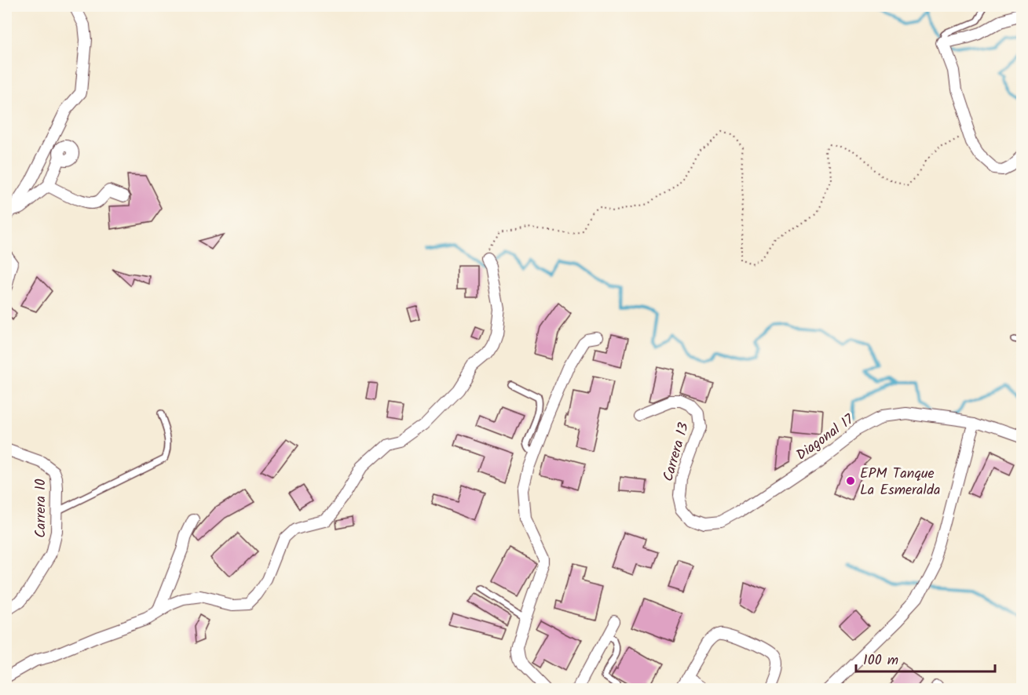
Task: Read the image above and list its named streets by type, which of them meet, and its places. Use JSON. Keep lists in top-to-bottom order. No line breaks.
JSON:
{"streets":{"street":["Diagonal 17","Carrera 13","Carrera 10"]},"crossings":[["Diagonal 17","Carrera 13"]],"places":["EPM Tanque La Esmeralda"],"scale_bar":"100 m"}
